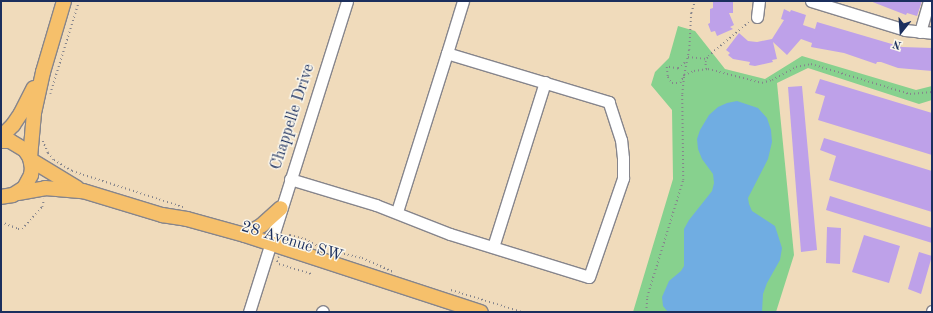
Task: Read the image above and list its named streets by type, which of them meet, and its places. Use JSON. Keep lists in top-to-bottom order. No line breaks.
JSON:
{"streets":{"main road":["28 Avenue SW"],"street":["Chappelle Drive"]},"crossings":[["Chappelle Drive","28 Avenue SW"]],"north":"bottom"}
